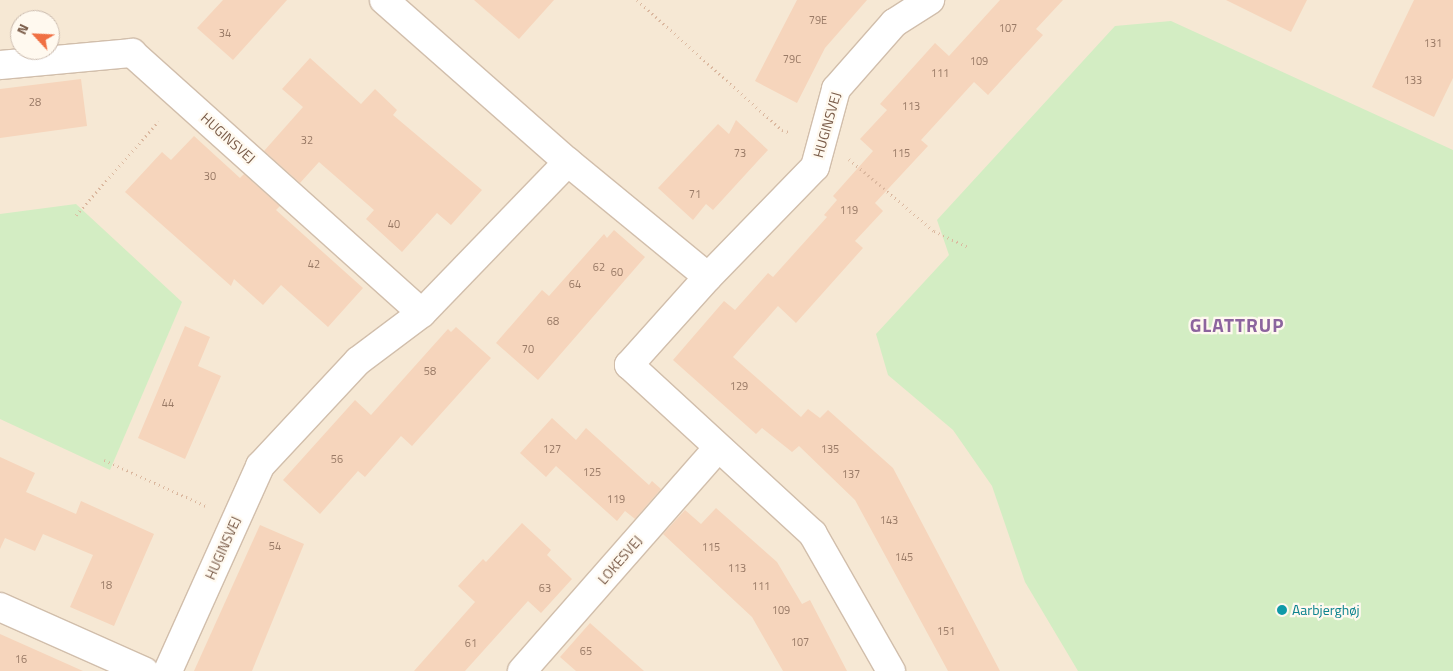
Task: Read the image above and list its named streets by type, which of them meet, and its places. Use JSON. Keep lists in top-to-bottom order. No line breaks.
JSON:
{"streets":{"street":["HUGINSVEJ","LOKESVEJ"]},"crossings":[["HUGINSVEJ","LOKESVEJ"]],"districts":["GLATTRUP"],"places":["Aarbjerghøj"],"house_numbers":["79E","107","34","131","79C","109","111","133","28","113","32","73","115","30","71","119","40","42","62","60","64","68","70","58","129","44","127","135","56","125","137","119","143","54","115","145","113","18","111","63","109","151","107","61","65","16"],"north":"top left"}
